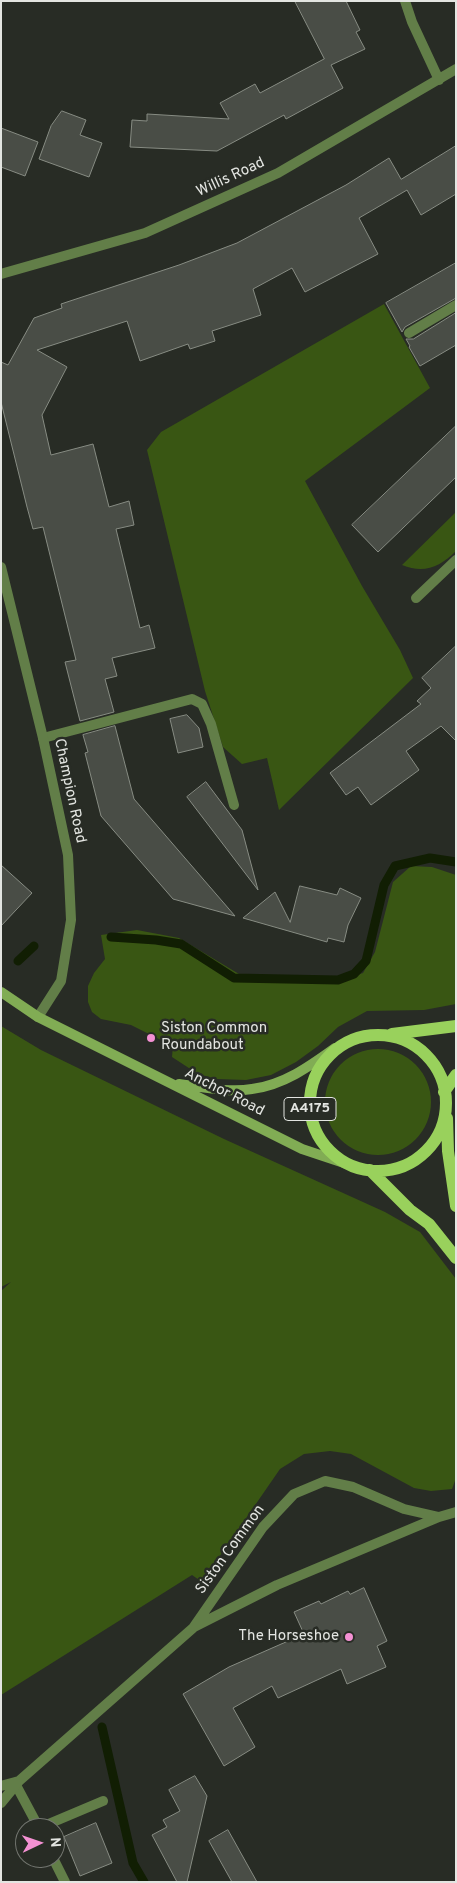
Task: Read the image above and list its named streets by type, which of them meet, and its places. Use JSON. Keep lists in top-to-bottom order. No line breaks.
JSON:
{"streets":{"main road":["A4175"],"street":["Willis Road","Champion Road","Anchor Road","Siston Common"]},"crossings":[["Champion Road","Anchor Road"],["Anchor Road","A4175"]],"places":["Siston Common Roundabout","The Horseshoe"],"north":"right"}
